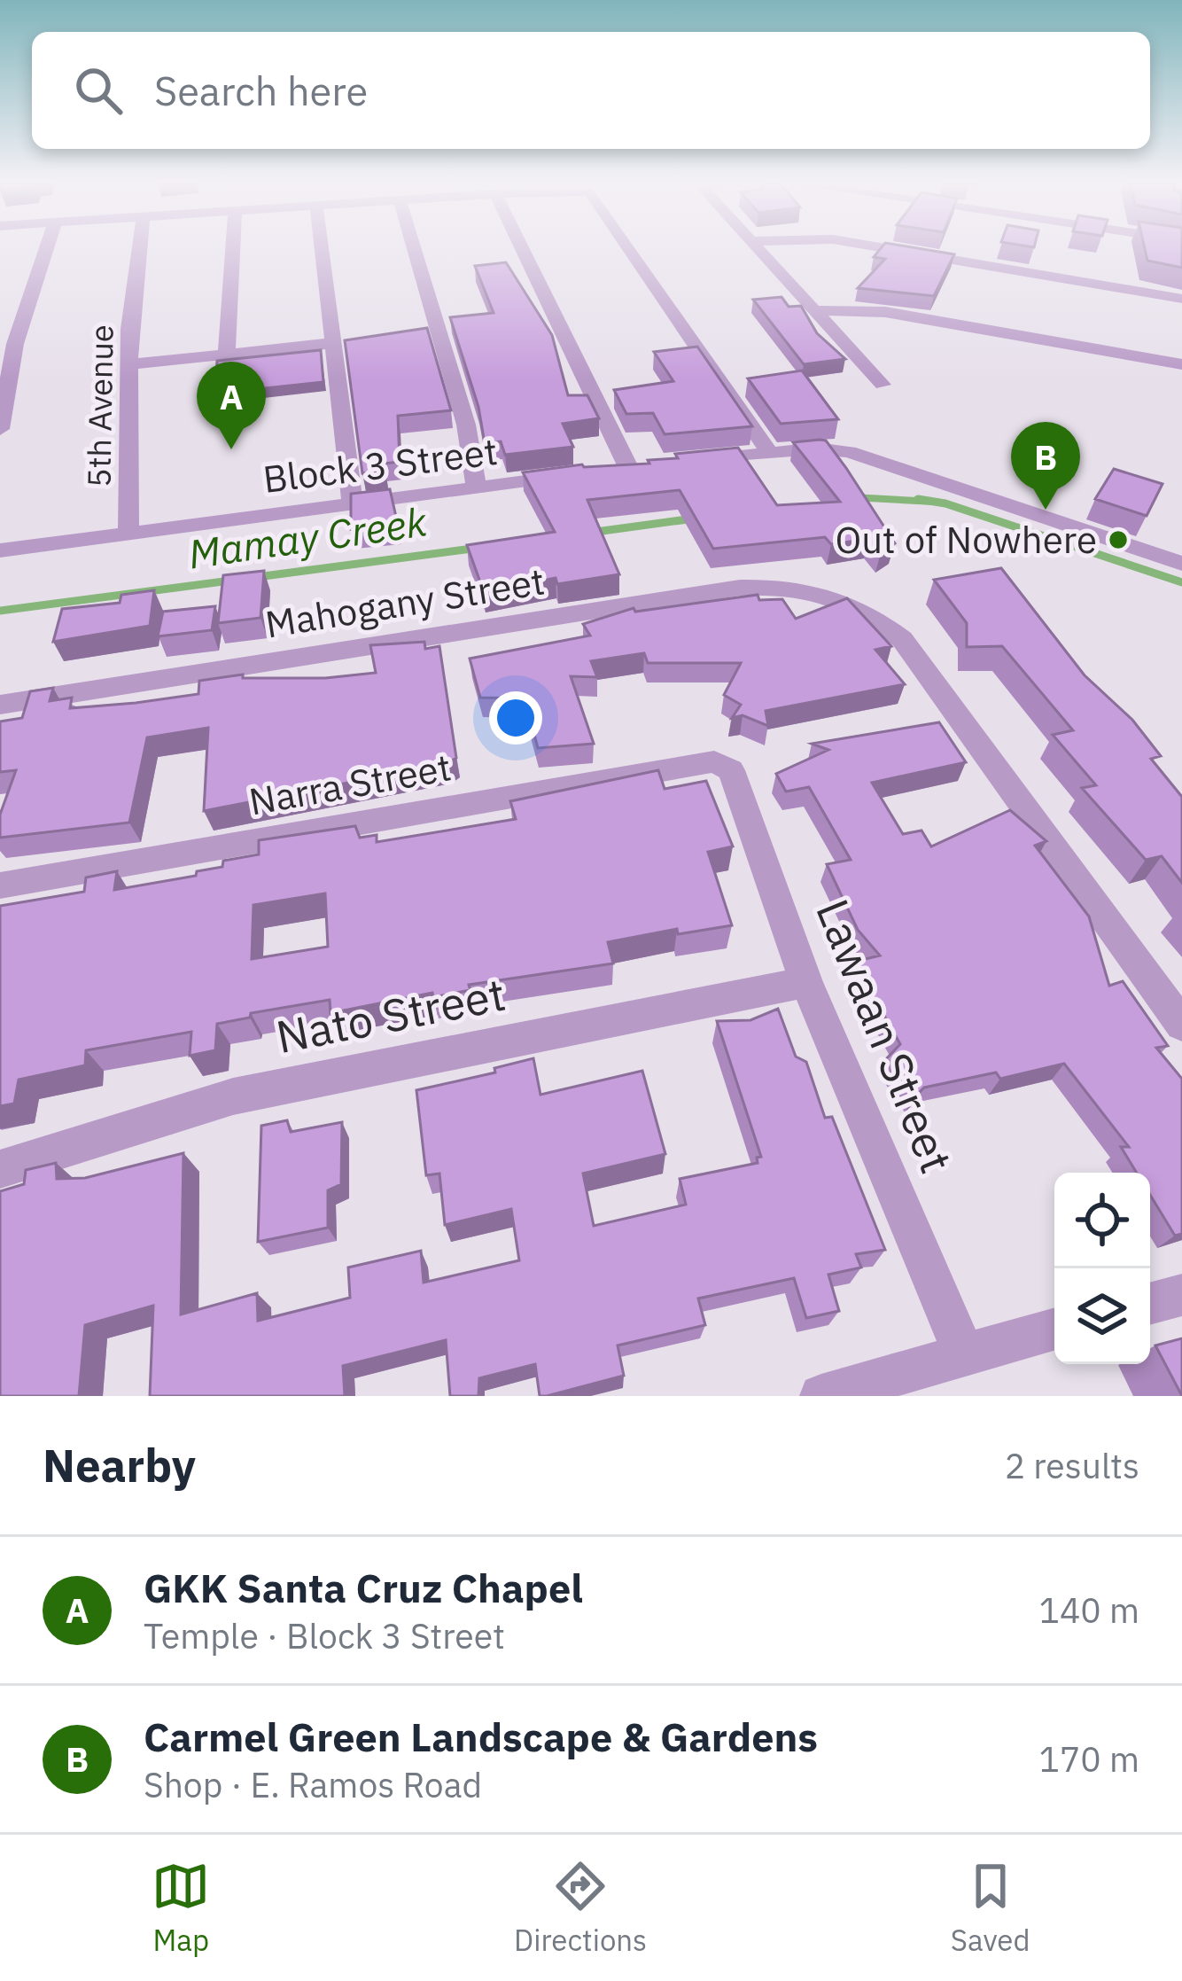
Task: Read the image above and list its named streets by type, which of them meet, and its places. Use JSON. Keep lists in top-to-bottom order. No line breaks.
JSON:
{"streets":{"street":["5th Avenue","Block 3 Street","Mahogany Street","Narra Street","Nato Street","Lawaan Street"]},"crossings":[["5th Avenue","Block 3 Street"],["Narra Street","Lawaan Street"],["Nato Street","Lawaan Street"]],"water":["Mamay Creek"],"places":["Out of Nowhere"],"page":{"search":"Search here","pins":["A","B"],"heading":["Nearby","2 results"],"list":[{"mark":"A","name":"GKK Santa Cruz Chapel","note":"Temple · Block 3 Street","value":"140 m"},{"mark":"B","name":"Carmel Green Landscape & Gardens","note":"Shop · E. Ramos Road","value":"170 m"}],"nav":["Map","Directions","Saved"]}}
